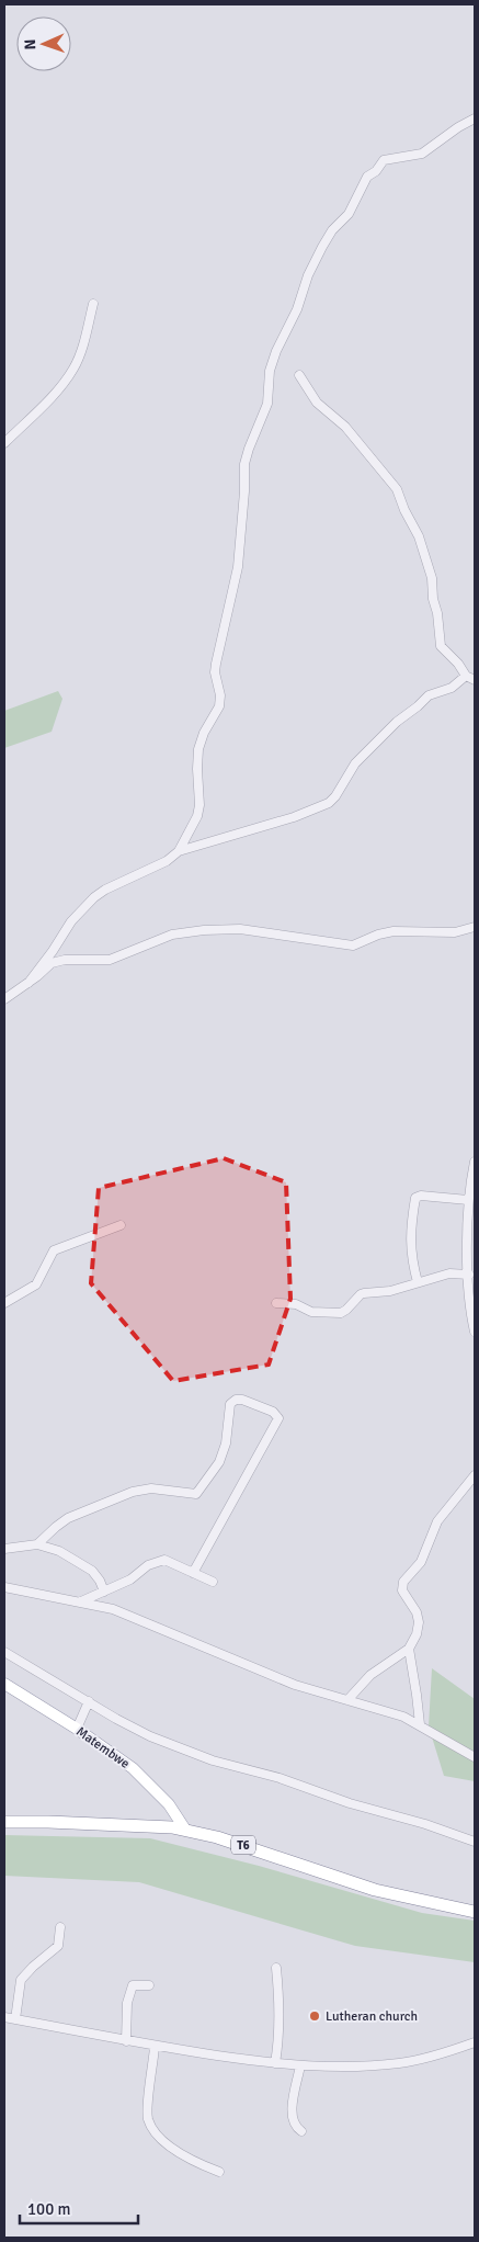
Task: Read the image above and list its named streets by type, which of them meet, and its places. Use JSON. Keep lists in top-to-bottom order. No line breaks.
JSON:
{"streets":{"highway":["T6"],"main road":["Matembwe"]},"crossings":[["Matembwe","T6"]],"places":["Lutheran church"],"scale_bar":"100 m","north":"left"}
